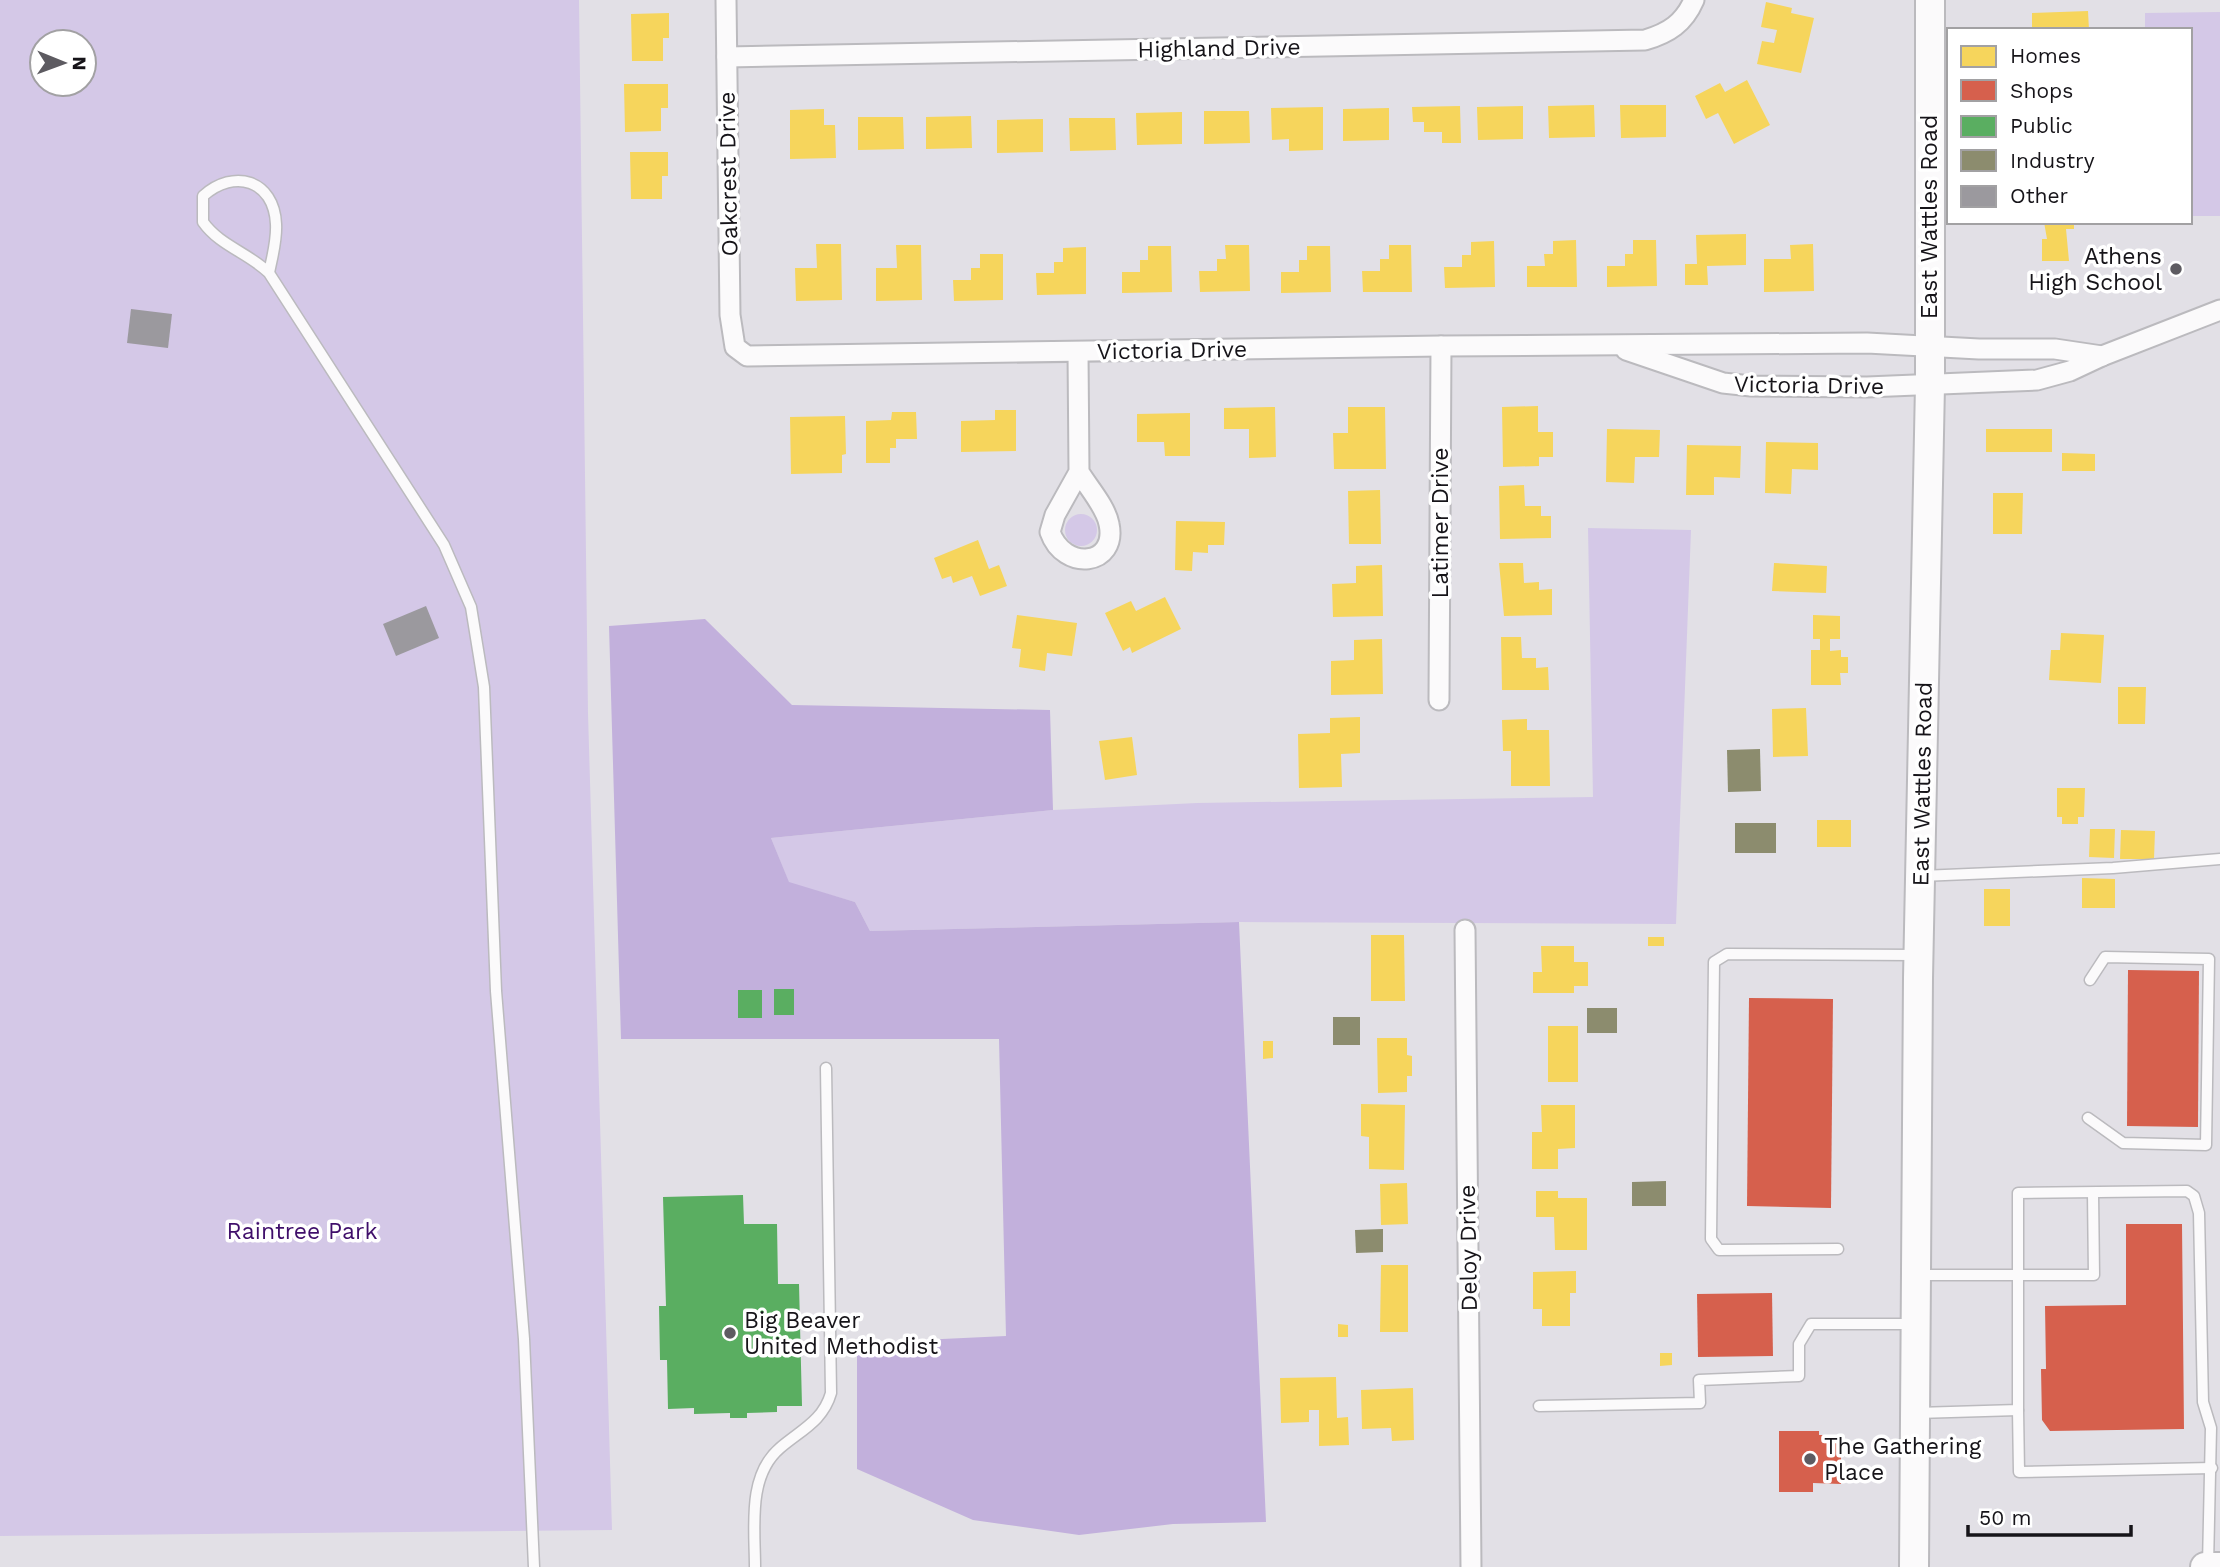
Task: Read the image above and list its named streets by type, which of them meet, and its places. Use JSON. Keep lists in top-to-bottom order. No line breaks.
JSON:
{"streets":{"main road":["East Wattles Road"],"street":["Highland Drive","Oakcrest Drive","Victoria Drive","Latimer Drive","Deloy Drive"]},"crossings":[["Highland Drive","Oakcrest Drive"],["Oakcrest Drive","Victoria Drive"],["East Wattles Road","Victoria Drive"],["Victoria Drive","Latimer Drive"]],"parks":["Raintree Park"],"places":["Athens High School","Big Beaver United Methodist","The Gathering Place"],"legend":["Homes","Shops","Public","Industry","Other"],"scale_bar":"50 m","north":"right"}
